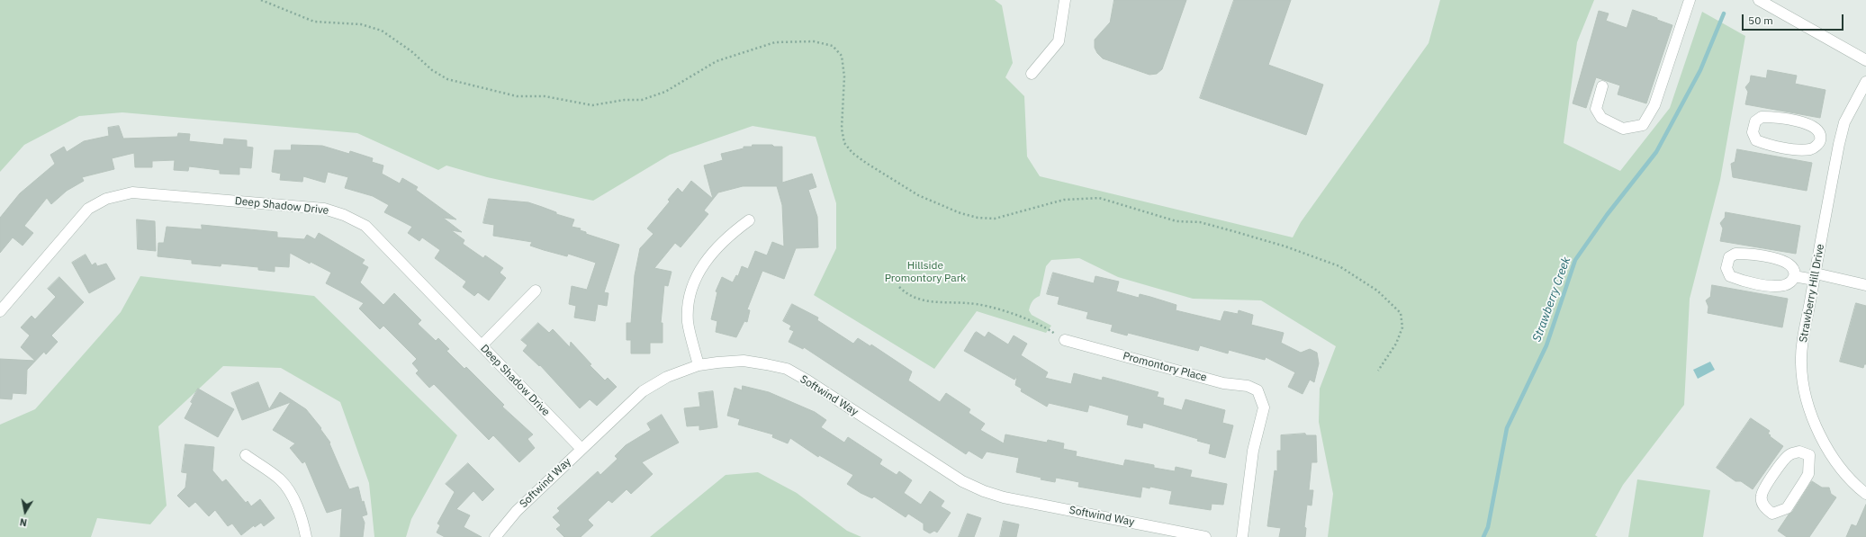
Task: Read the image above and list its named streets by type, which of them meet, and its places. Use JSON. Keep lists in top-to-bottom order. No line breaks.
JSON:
{"streets":{"street":["Deep Shadow Drive","Strawberry Hill Drive","Promontory Place","Softwind Way"]},"crossings":[["Deep Shadow Drive","Softwind Way"]],"water":["Strawberry Creek"],"parks":["Hillside Promontory Park"],"scale_bar":"50 m","north":"bottom"}
